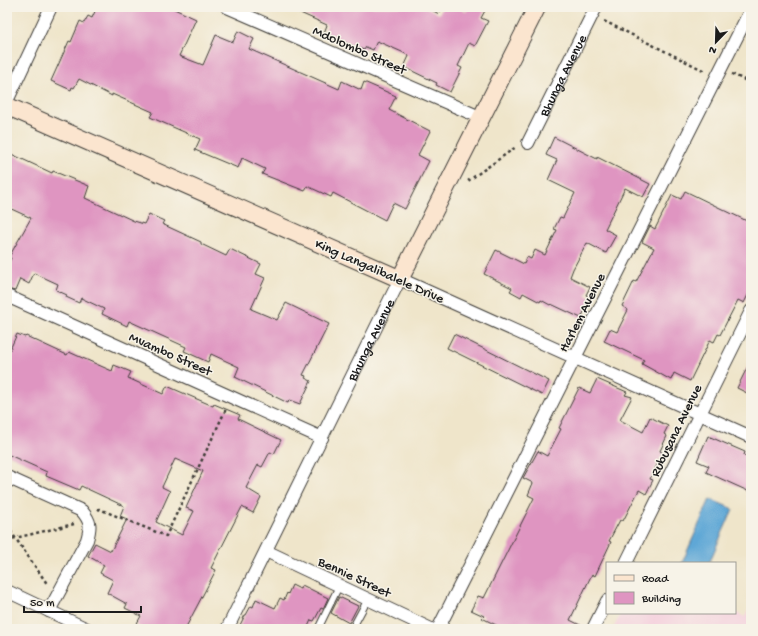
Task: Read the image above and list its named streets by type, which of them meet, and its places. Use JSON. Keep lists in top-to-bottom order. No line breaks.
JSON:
{"streets":{"street":["Mdolombo Street","Bhunga Avenue","King Langalibalele Drive","Harlem Avenue","Mvambo Street","Rubusana Avenue","Bennie Street"]},"crossings":[["Mdolombo Street","Bhunga Avenue"],["Bhunga Avenue","King Langalibalele Drive"],["Bhunga Avenue","Mvambo Street"],["Bhunga Avenue","Bennie Street"],["King Langalibalele Drive","Harlem Avenue"],["King Langalibalele Drive","Rubusana Avenue"]],"legend":["Road","Building"],"scale_bar":"50 m","north":"bottom left"}
